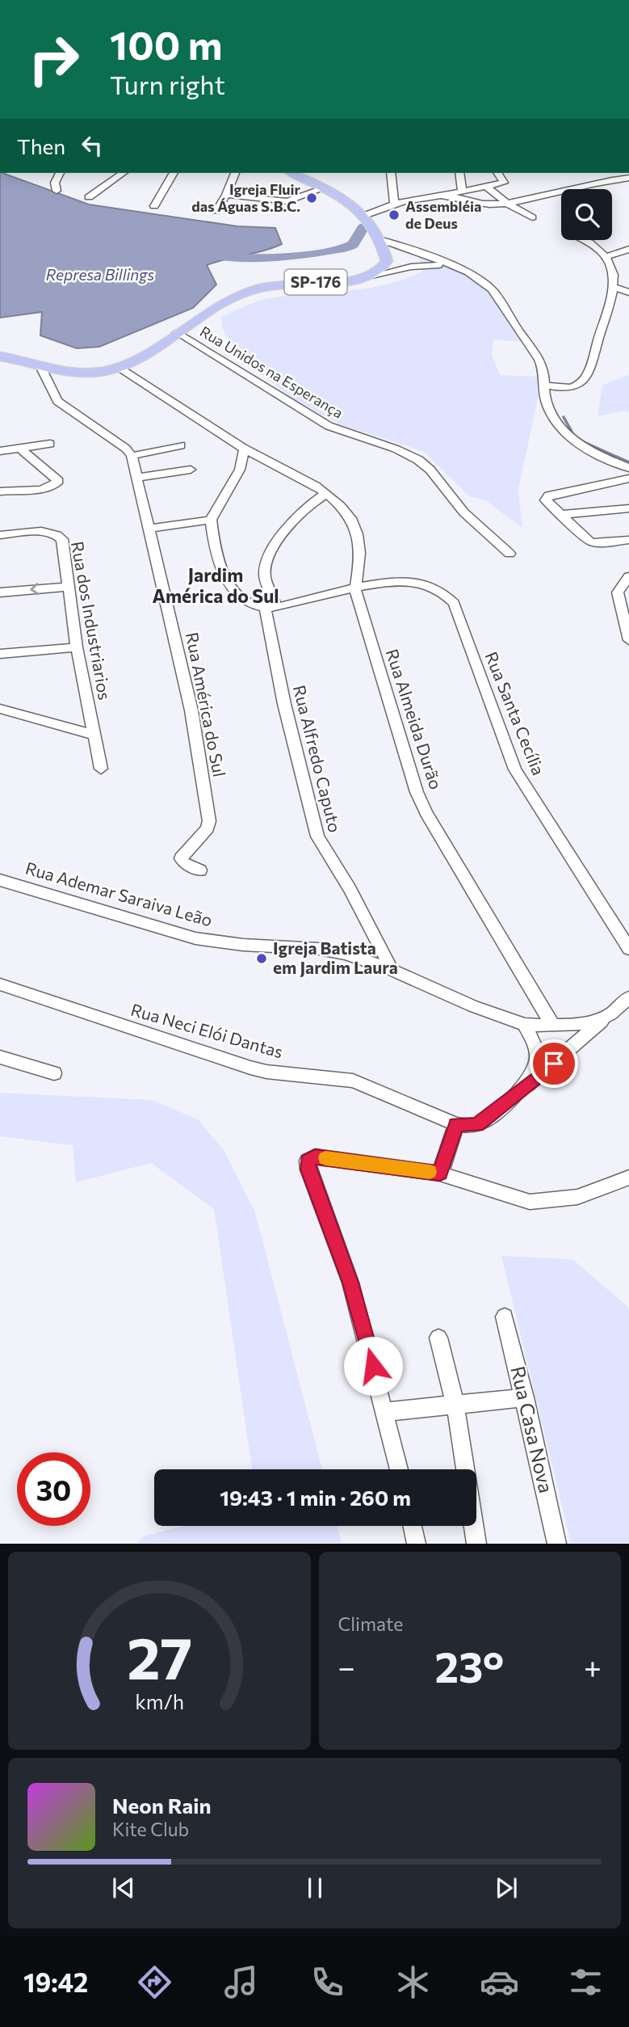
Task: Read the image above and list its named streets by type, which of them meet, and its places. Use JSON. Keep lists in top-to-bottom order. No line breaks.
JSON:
{"streets":{"main road":["SP-176"],"street":["Rua Unidos na Esperança","Rua dos Industriarios","Rua América do Sul","Rua Santa Cecília","Rua Almeida Durão","Rua Alfredo Caputo","Rua Ademar Saraiva Leão","Rua Neci Elói Dantas","Rua Casa Nova"]},"crossings":[["SP-176","Rua Unidos na Esperança"],["SP-176","Rua Almeida Durão"],["Rua Santa Cecília","Rua Almeida Durão"],["Rua Santa Cecília","Rua Alfredo Caputo"],["Rua Almeida Durão","Rua Alfredo Caputo"],["Rua Almeida Durão","Rua Ademar Saraiva Leão"],["Rua Alfredo Caputo","Rua Ademar Saraiva Leão"]],"districts":["Jardim América do Sul"],"water":["Represa Billings"],"places":["Igreja Fluir das Águas S.B.C.","Assembléia de Deus","Igreja Batista em Jardim Laura"],"page":{"turn":["100 m","Turn right"],"then":"Then","limit":"30","trip":"19:43 · 1 min · 260 m","tile":"Climate","heat":["−","23°","+"],"song":["Neon Rain","Kite Club"],"tabs":"19:42","gauge":["27","km/h"]}}
